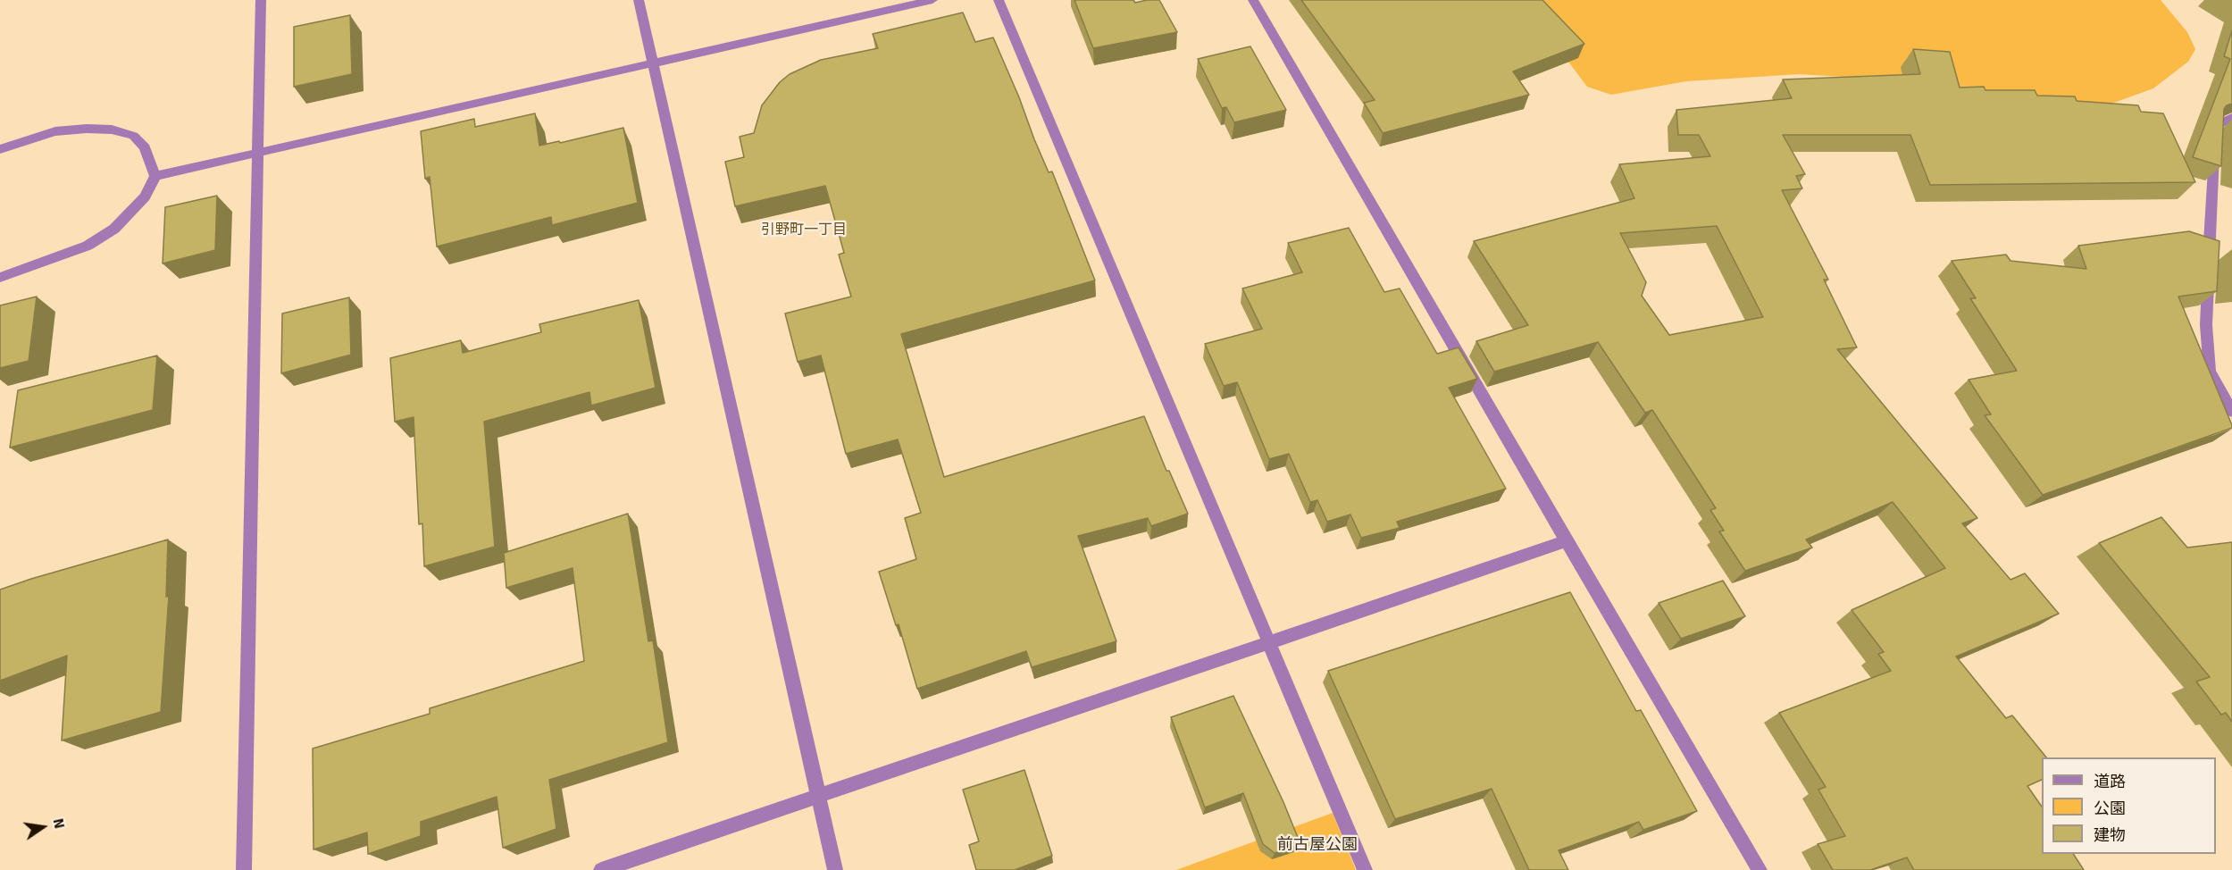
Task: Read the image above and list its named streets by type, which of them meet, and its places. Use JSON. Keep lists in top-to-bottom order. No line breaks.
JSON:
{"districts":["引野町一丁目"],"parks":["前古屋公園"],"legend":["道路","公園","建物"],"north":"right"}
